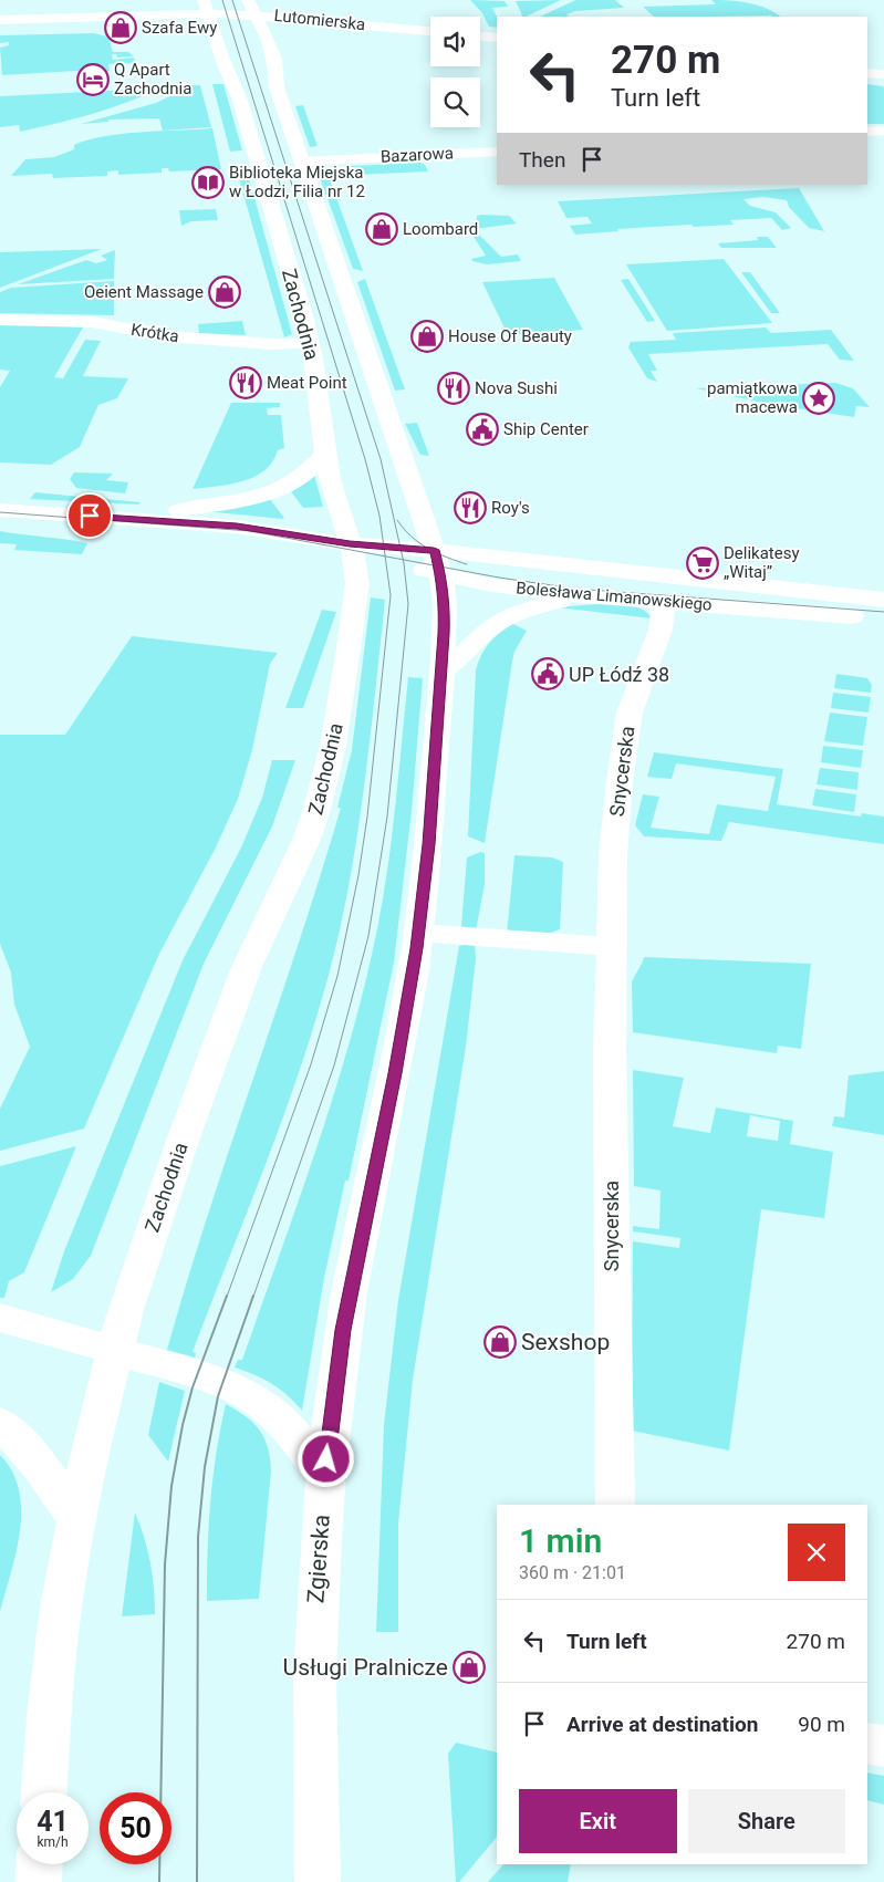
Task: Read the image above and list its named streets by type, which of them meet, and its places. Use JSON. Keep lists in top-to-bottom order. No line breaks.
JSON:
{"streets":{"main road":["Lutomierska","Bazarowa","Zachodnia","Krótka","Bolesława Limanowskiego","Snycerska","Zgierska"]},"crossings":[["Lutomierska","Zachodnia"],["Zachodnia","Krótka"],["Zachodnia","Bolesława Limanowskiego"],["Bolesława Limanowskiego","Snycerska"]],"places":{"shop":["Szafa Ewy","Loombard","Oeient Massage","House Of Beauty","Sexshop","Usługi Pralnicze"],"hotel":["Q Apart Zachodnia"],"library":["Biblioteka Miejska w Łodzi, Filia nr 12"],"restaurant":["Meat Point","Nova Sushi","Roy's"],"place":["pamiątkowa macewa"],"public building":["Ship Center","UP Łódź 38"],"supermarket":["Delikatesy „Witaj”"]},"page":{"turn":["270 m","Turn left"],"then":"Then","heading":["1 min","360 m · 21:01"],"list":[{"name":"Turn left","value":"270 m"},{"name":"Arrive at destination","value":"90 m"}],"buttons":["Exit","Share"],"speed":"41 km/h","limit":"50"}}
